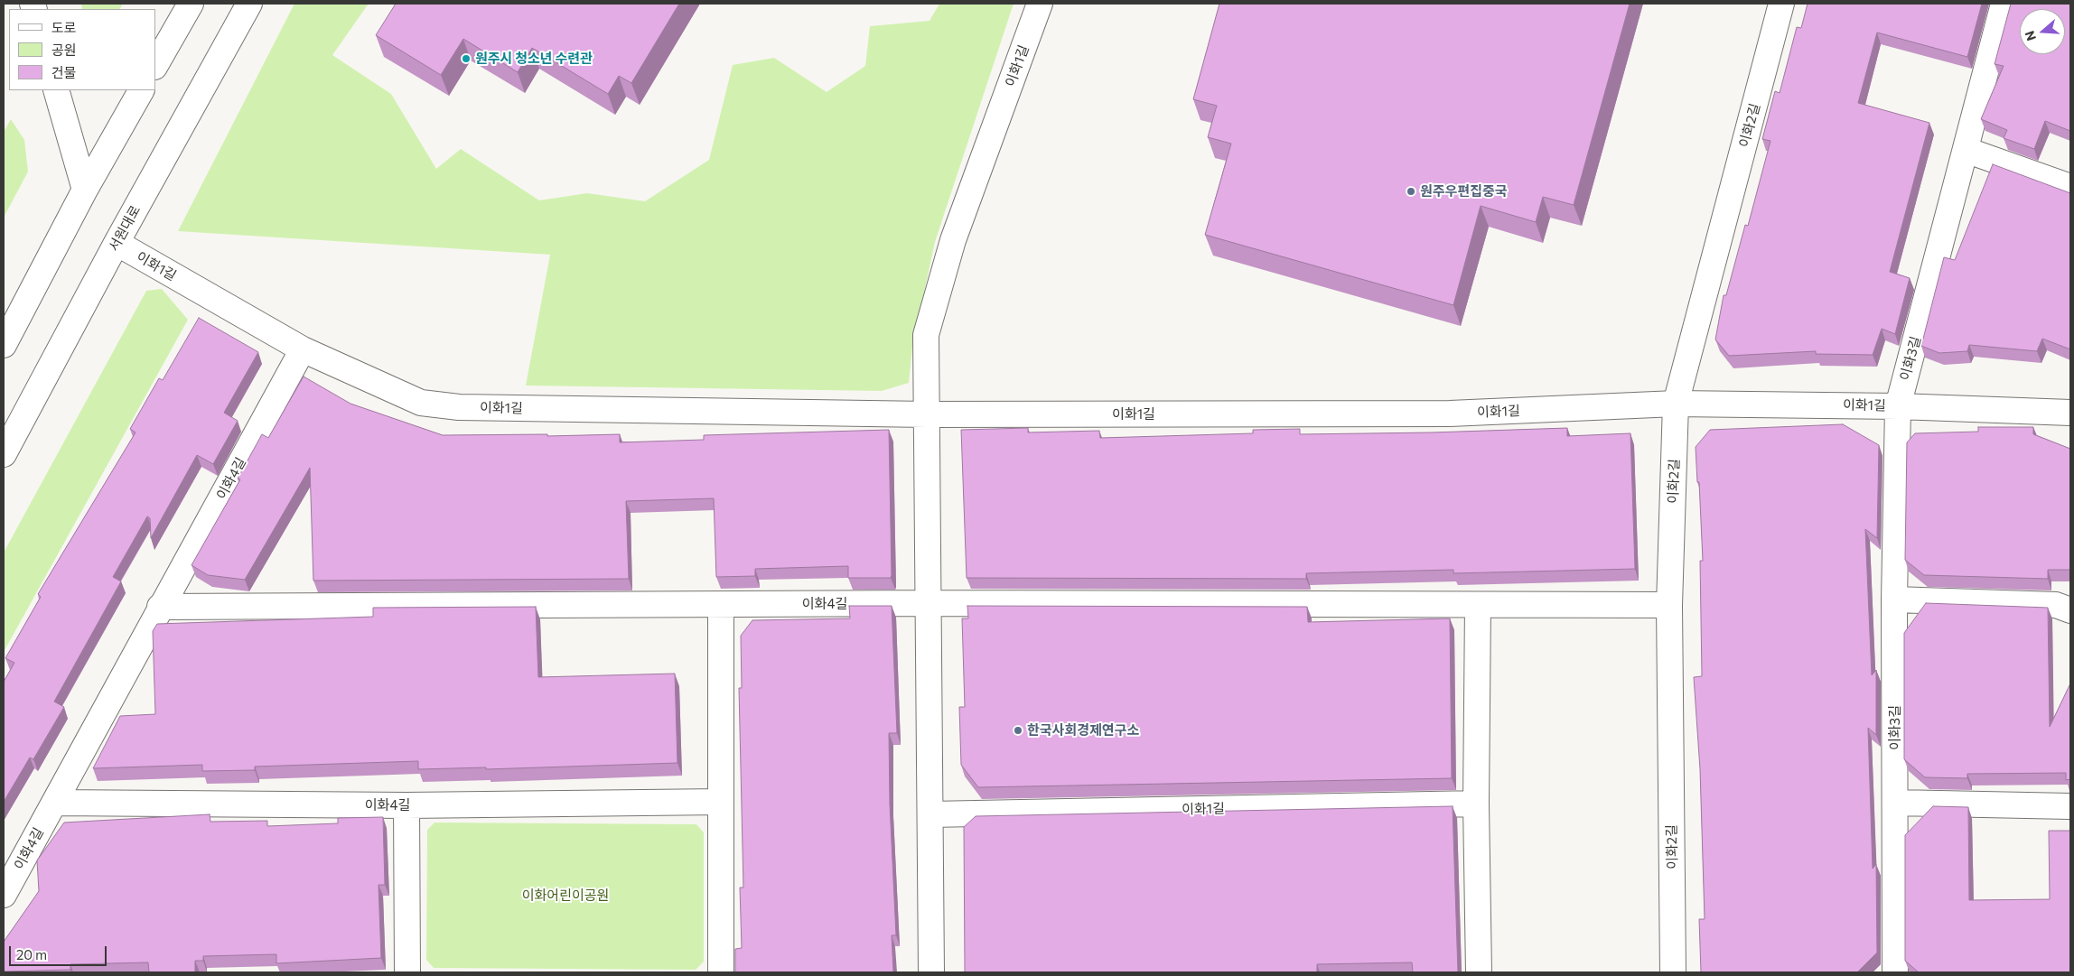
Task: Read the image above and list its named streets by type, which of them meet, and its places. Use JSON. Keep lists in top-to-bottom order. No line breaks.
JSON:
{"streets":{"street":["이화1길","이화2길","서원대로","이화3길","이화4길"]},"crossings":[["이화1길","이화2길"],["이화1길","서원대로"],["이화1길","이화3길"],["이화1길","이화4길"]],"parks":["이화어린이공원"],"places":["원주시 청소년 수련관","원주우편집중국","한국사회경제연구소"],"legend":["도로","공원","건물"],"scale_bar":"20 m","north":"left"}
